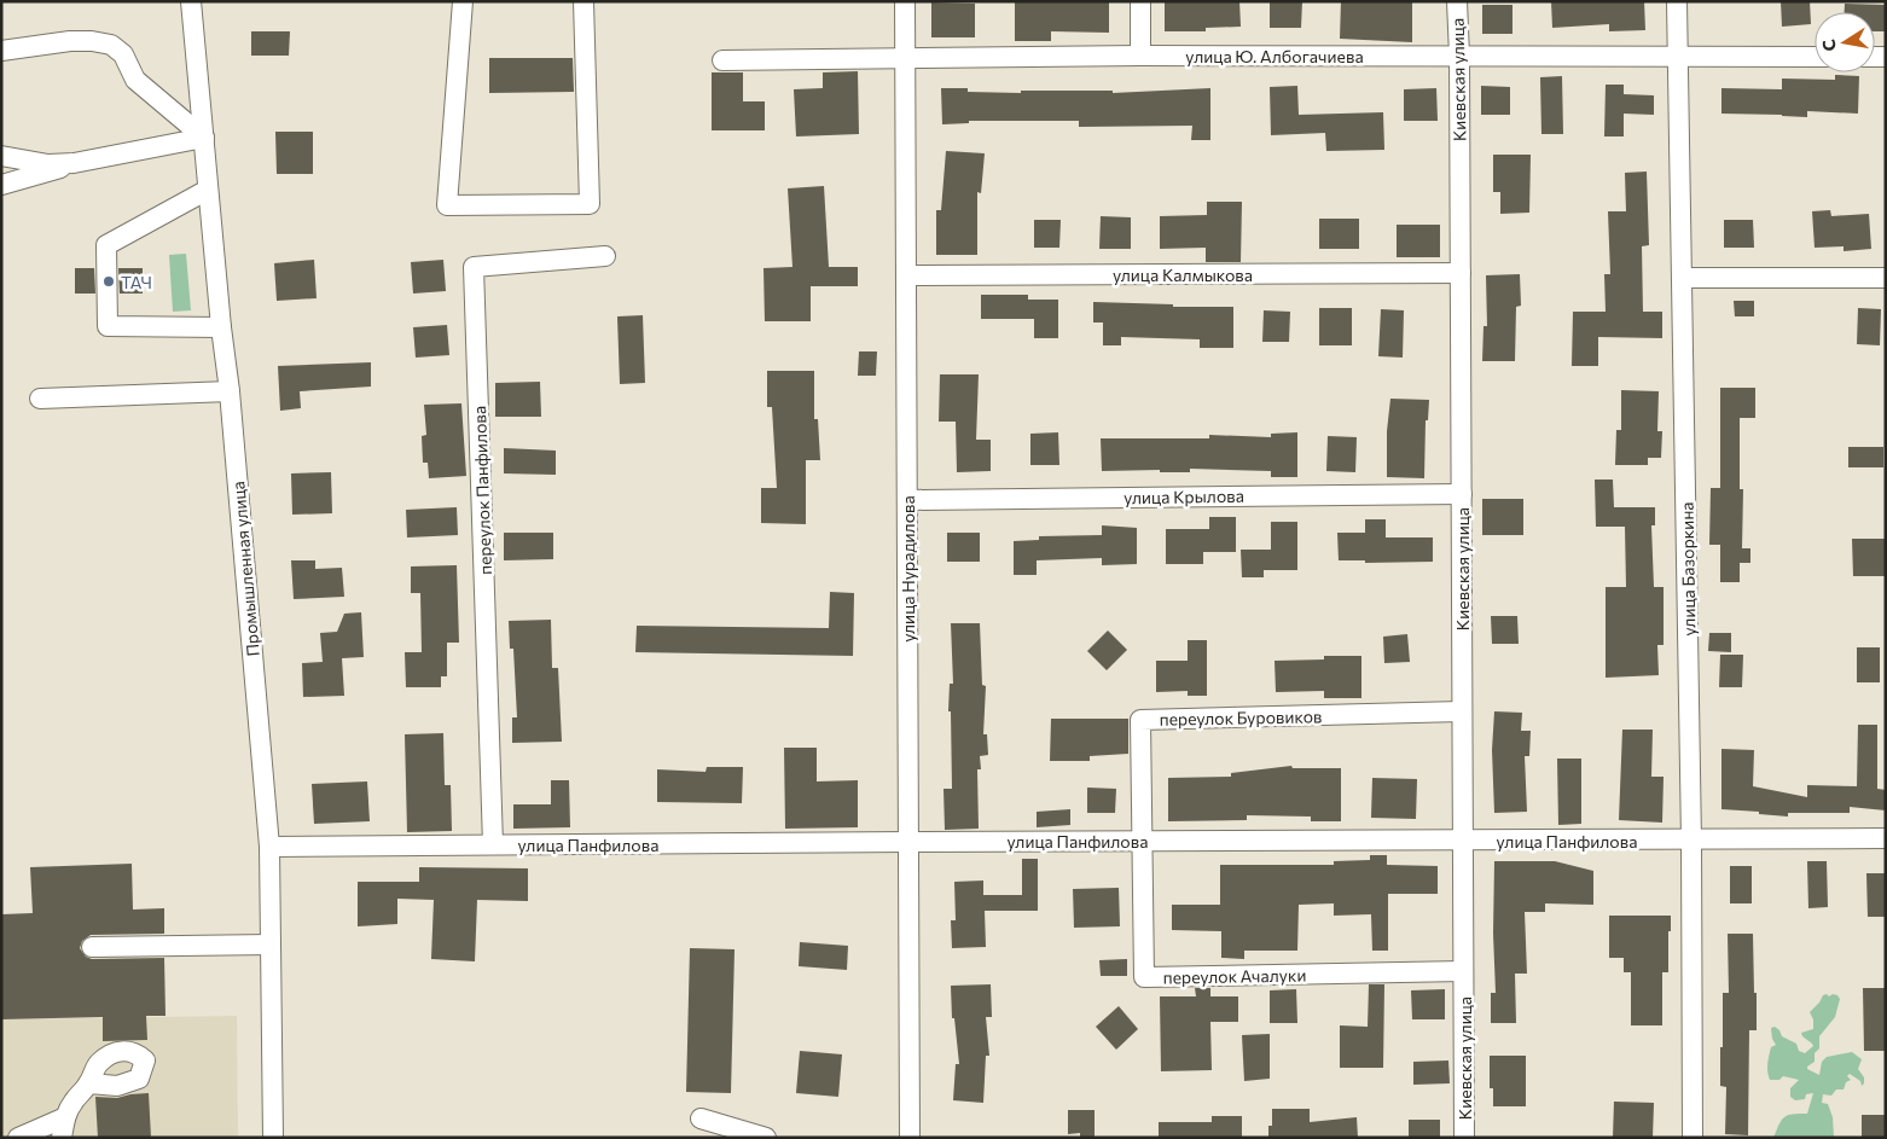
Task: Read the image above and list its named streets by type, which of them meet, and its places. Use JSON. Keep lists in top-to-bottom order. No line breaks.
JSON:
{"streets":{"street":["улица Ю. Албогачиева","Киевская улица","улица Калмыкова","переулок Панфилова","улица Крылова","Промышленная улица","улица Нурадилова","улица Базоркина","переулок Буровиков","улица Панфилова","переулок Ачалуки"]},"crossings":[["улица Ю. Албогачиева","Киевская улица"],["улица Ю. Албогачиева","улица Нурадилова"],["улица Ю. Албогачиева","улица Базоркина"],["Киевская улица","улица Калмыкова"],["Киевская улица","улица Крылова"],["Киевская улица","переулок Буровиков"],["Киевская улица","улица Панфилова"],["Киевская улица","переулок Ачалуки"],["улица Калмыкова","улица Нурадилова"],["переулок Панфилова","улица Панфилова"],["улица Крылова","улица Нурадилова"],["Промышленная улица","улица Панфилова"],["улица Нурадилова","улица Панфилова"],["улица Базоркина","улица Панфилова"],["переулок Буровиков","улица Панфилова"],["переулок Буровиков","переулок Ачалуки"],["улица Панфилова","переулок Ачалуки"]],"places":["ТАЧ"],"north":"left"}
